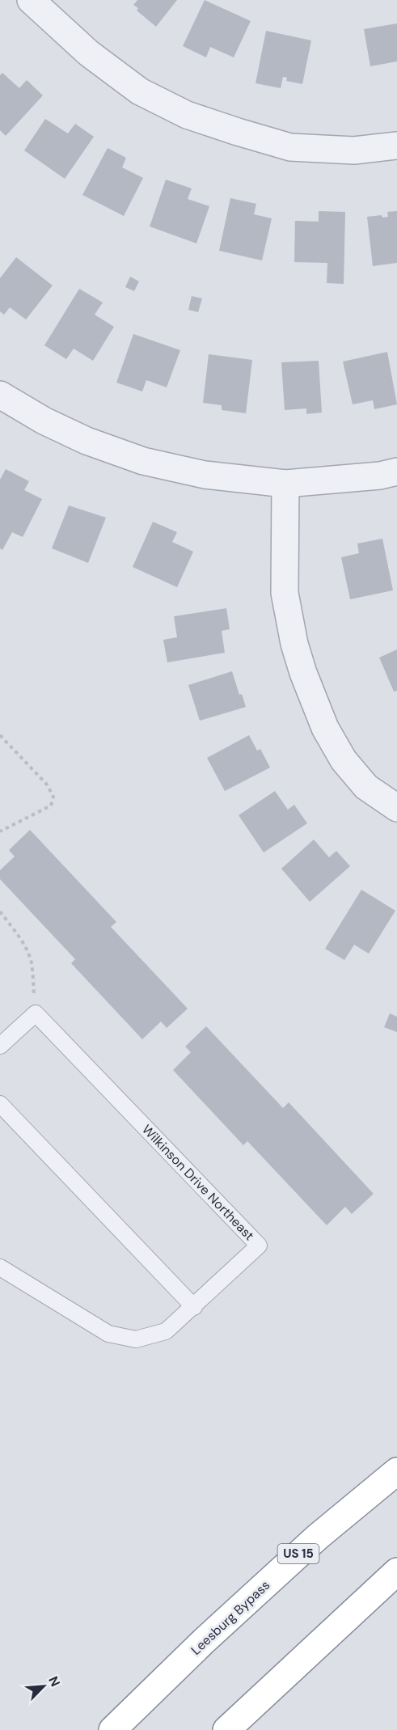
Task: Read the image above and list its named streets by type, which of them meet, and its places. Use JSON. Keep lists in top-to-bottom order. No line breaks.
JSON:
{"streets":{"highway":["US 15","Leesburg Bypass"],"lane":["Wilkinson Drive Northeast"]},"north":"top right"}
